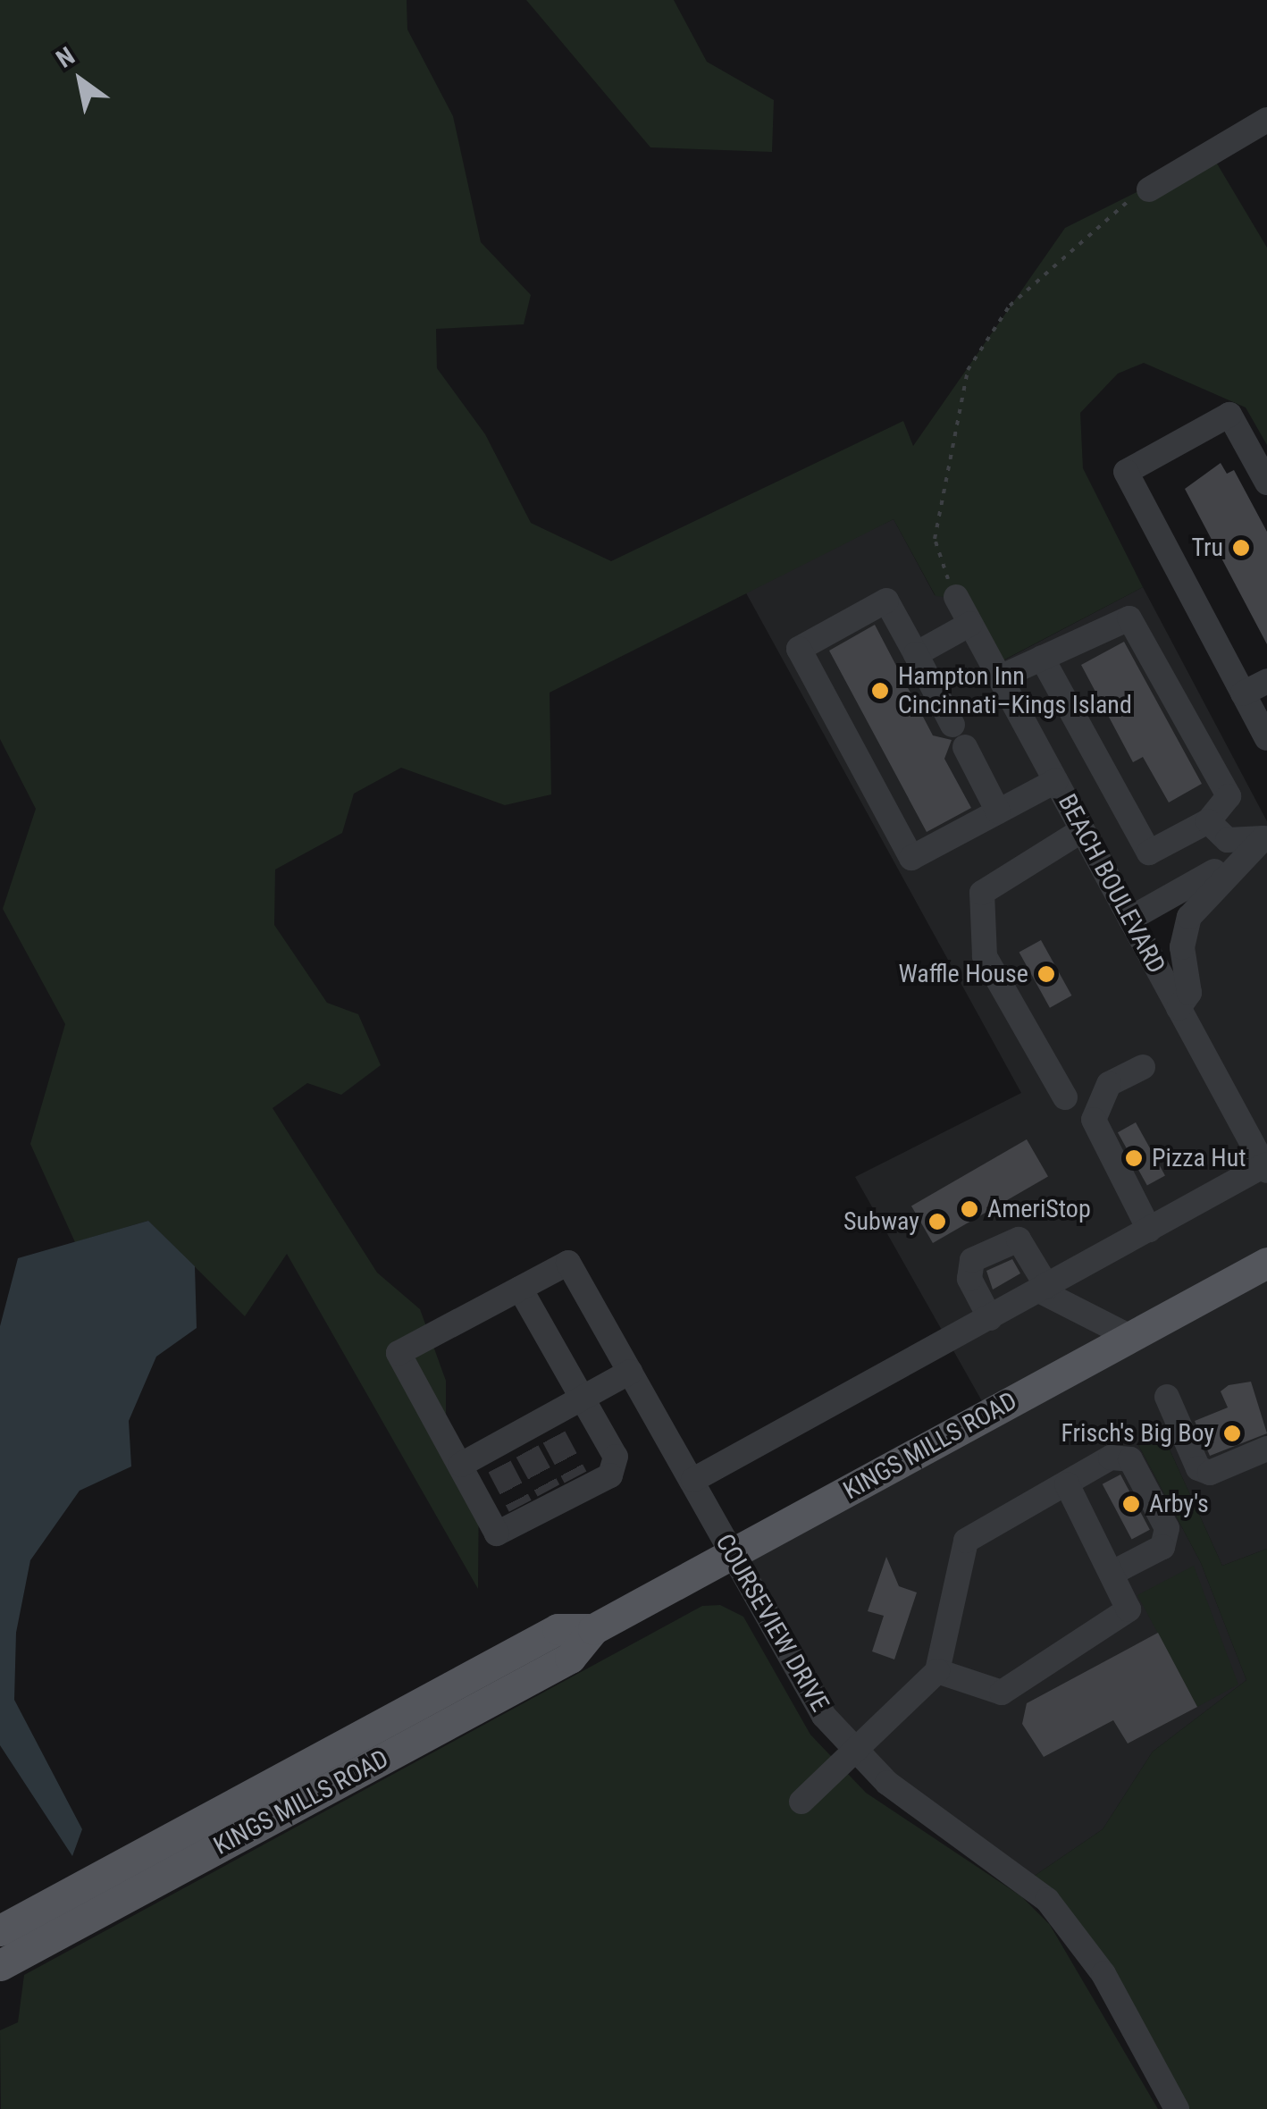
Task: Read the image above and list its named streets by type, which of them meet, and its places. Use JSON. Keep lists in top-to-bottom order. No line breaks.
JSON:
{"streets":{"main road":["KINGS MILLS ROAD"],"street":["BEACH BOULEVARD","COURSEVIEW DRIVE"]},"crossings":[["KINGS MILLS ROAD","COURSEVIEW DRIVE"]],"places":["Tru","Hampton Inn Cincinnati–Kings Island","Waffle House","Pizza Hut","AmeriStop","Subway","Frisch's Big Boy","Arby's"],"north":"top left"}
